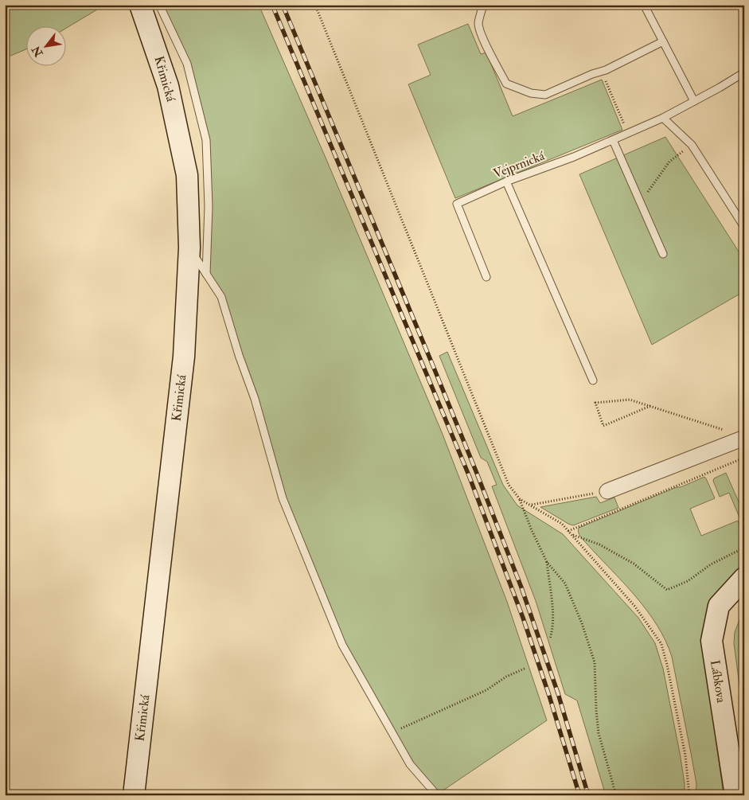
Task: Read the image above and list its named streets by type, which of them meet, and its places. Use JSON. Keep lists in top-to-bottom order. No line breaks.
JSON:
{"streets":{"main road":["Křimická","Lábkova"],"lane":["Vejprnická"]},"north":"bottom left"}
